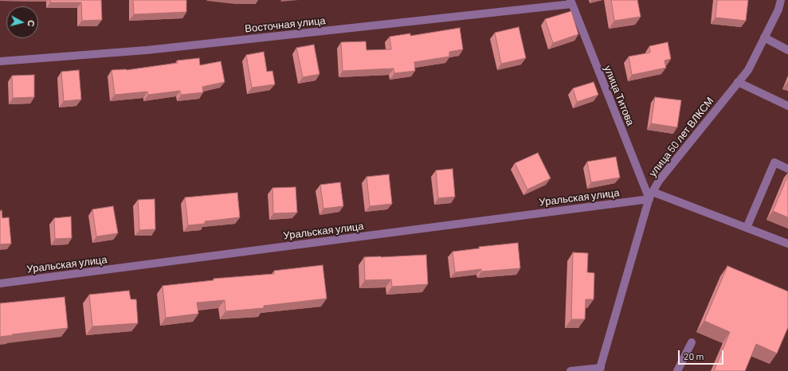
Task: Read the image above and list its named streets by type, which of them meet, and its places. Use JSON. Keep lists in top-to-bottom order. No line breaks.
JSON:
{"streets":{"street":["Восточная улица","улица Титова","улица 50 лет ВЛКСМ","Уральская улица"]},"crossings":[["Восточная улица","улица Титова"],["улица Титова","улица 50 лет ВЛКСМ"],["улица Титова","Уральская улица"],["улица 50 лет ВЛКСМ","Уральская улица"]],"scale_bar":"20 m","north":"right"}
